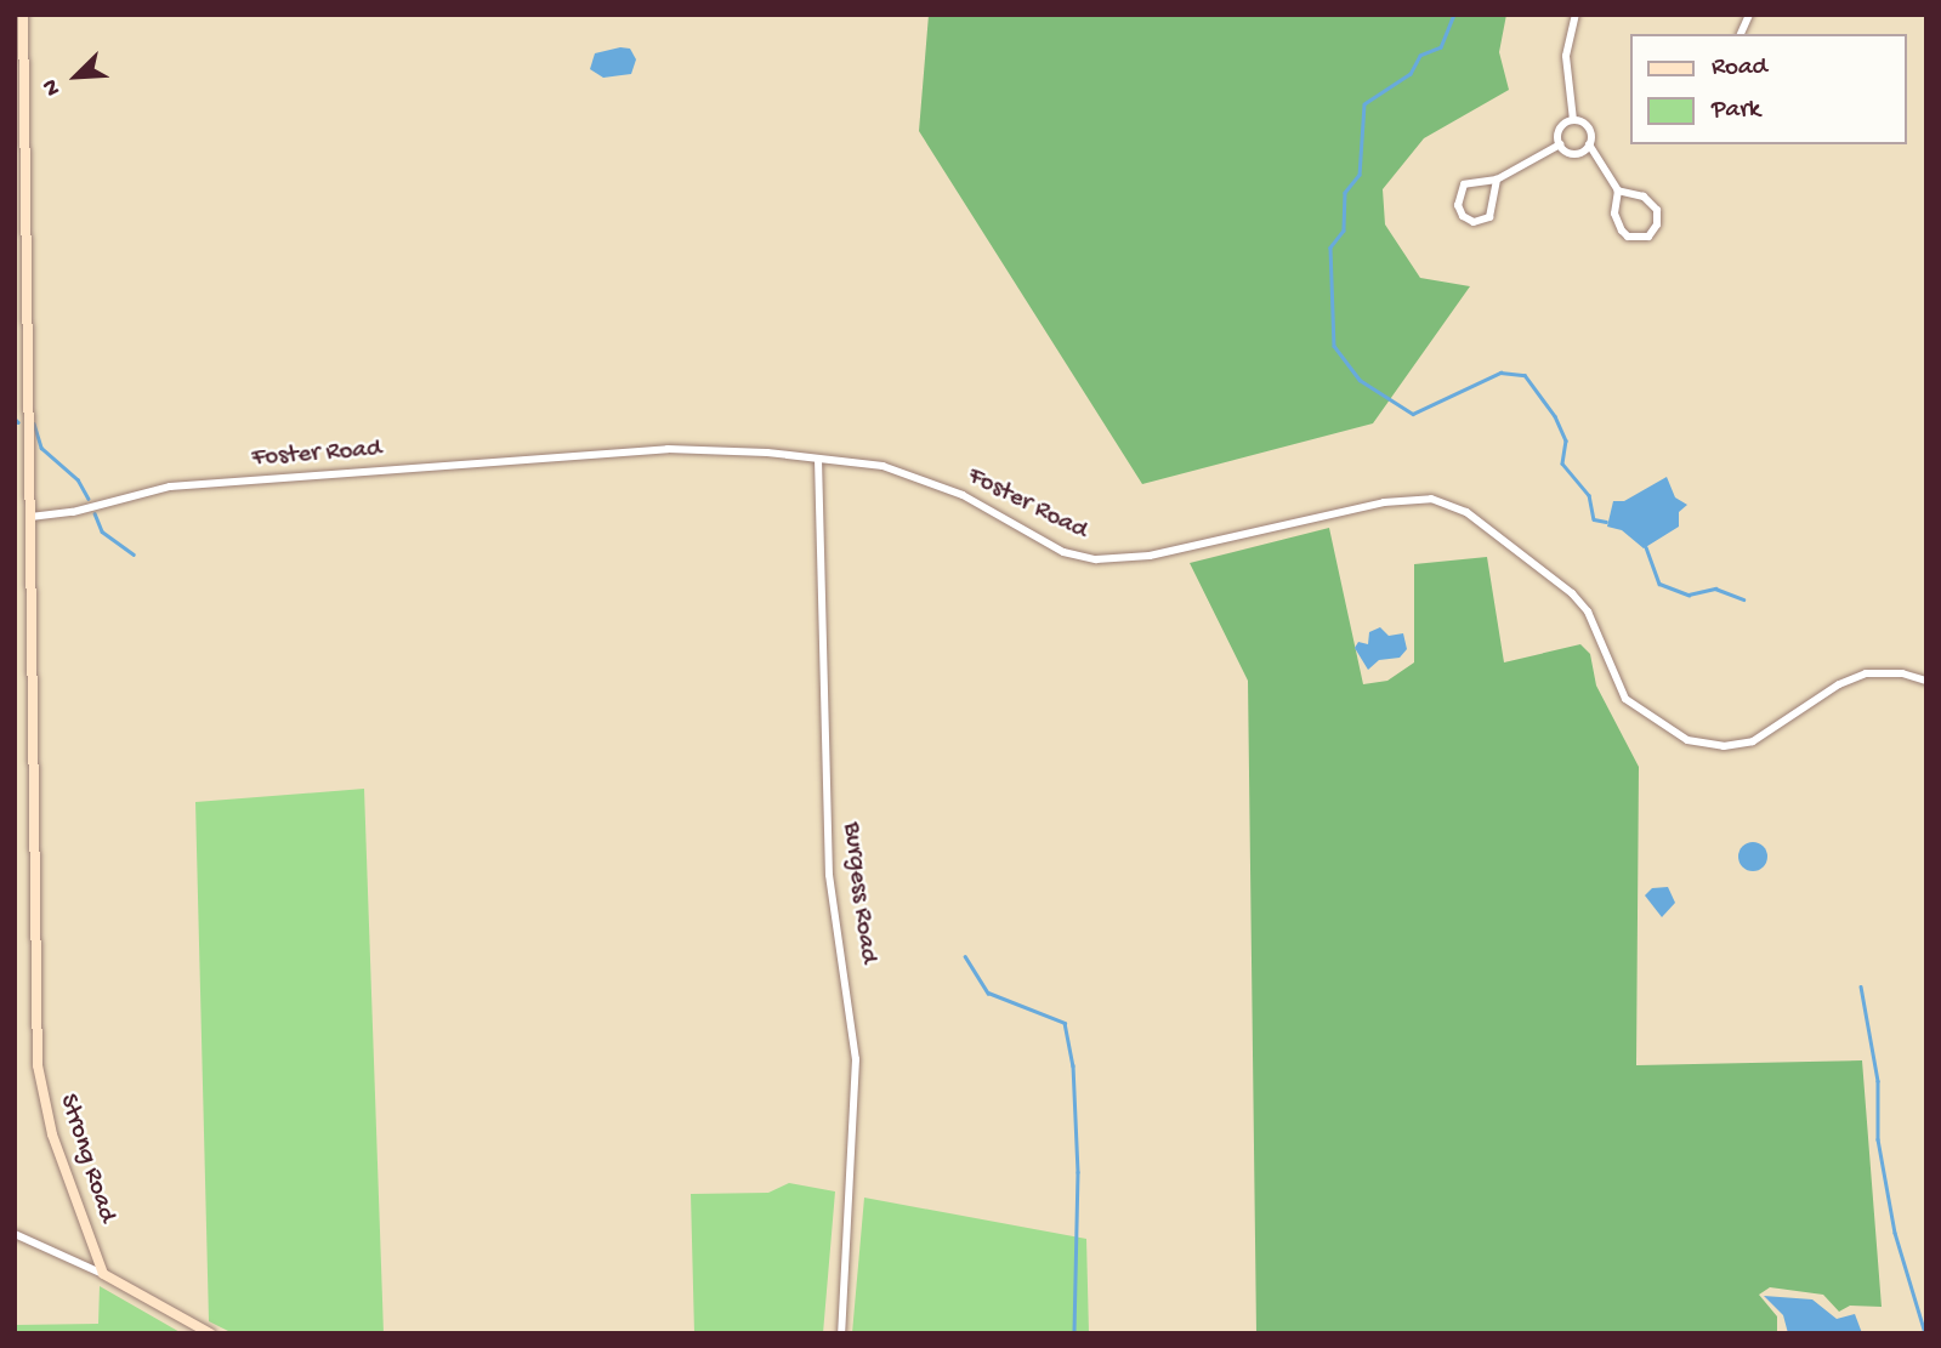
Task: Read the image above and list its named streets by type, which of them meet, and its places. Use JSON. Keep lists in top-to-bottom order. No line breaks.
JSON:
{"streets":{"street":["Foster Road","Burgess Road","Strong Road"]},"crossings":[["Foster Road","Burgess Road"],["Foster Road","Strong Road"]],"legend":["Road","Park"],"north":"bottom left"}
